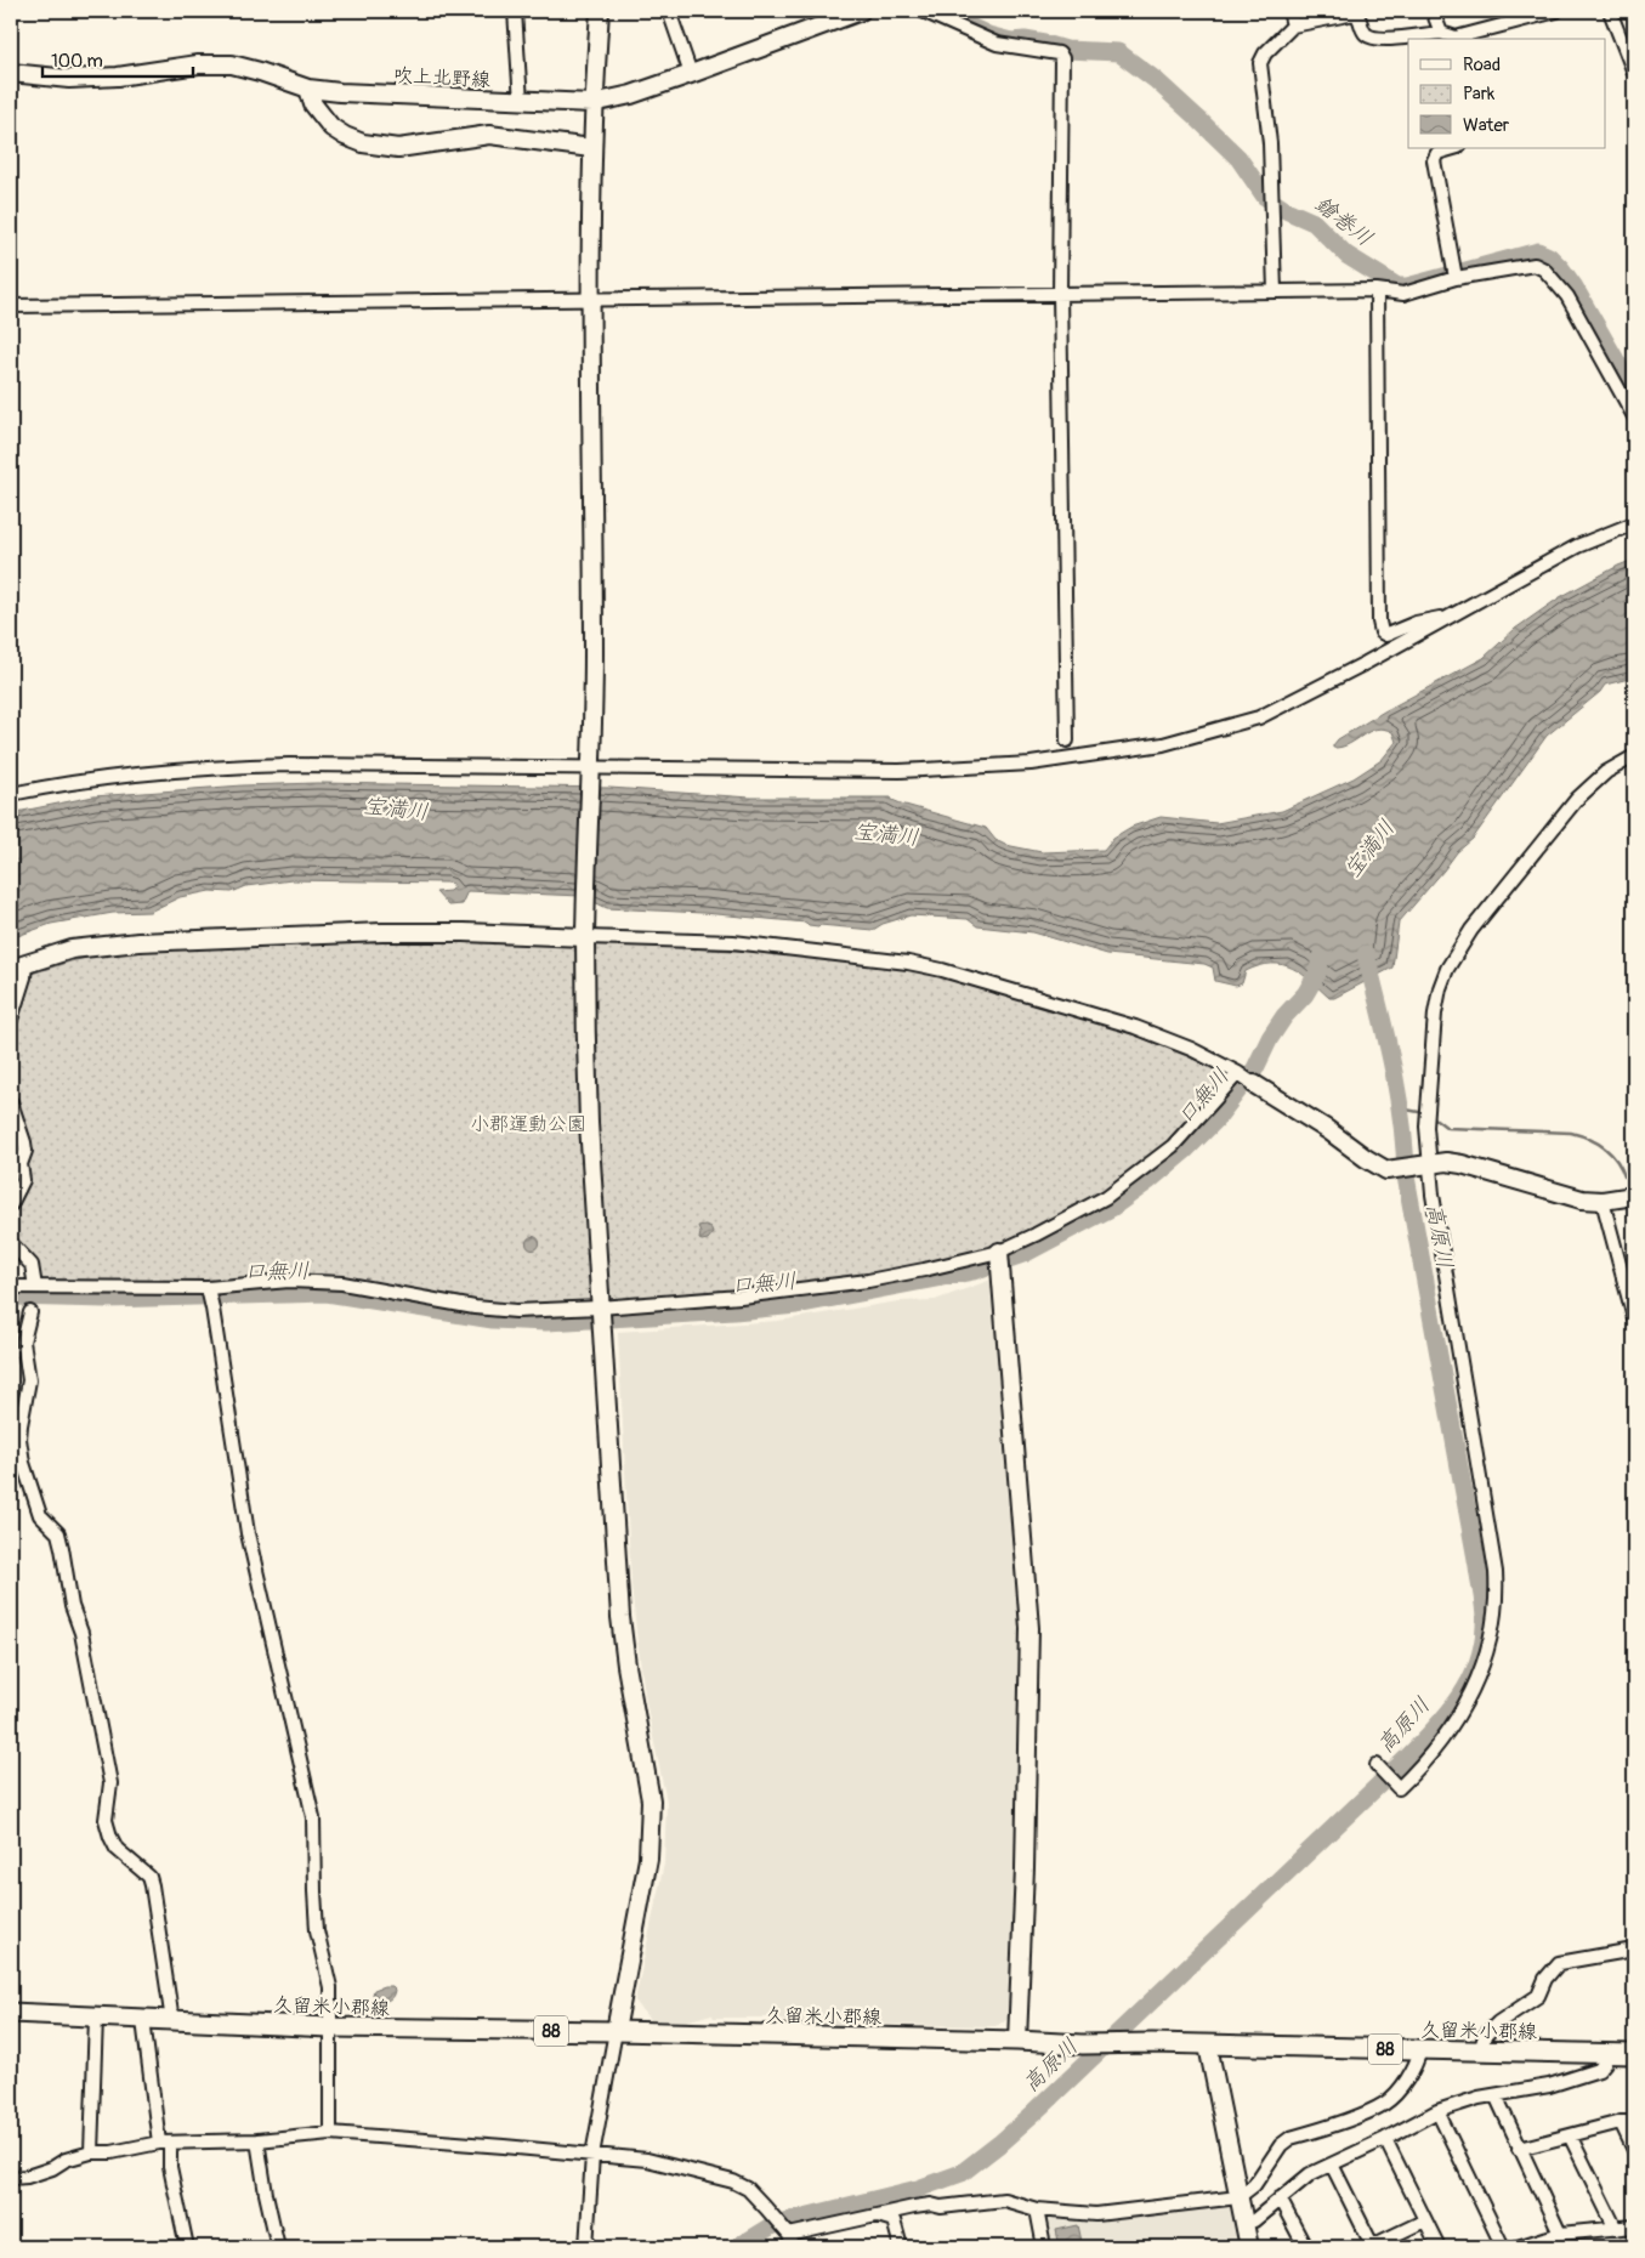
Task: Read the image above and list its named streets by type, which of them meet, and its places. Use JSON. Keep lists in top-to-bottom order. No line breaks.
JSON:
{"streets":{"main road":["久留米小郡線","88"],"street":["吹上北野線"]},"water":["鎗巻川","宝満川","口無川","高原川"],"parks":["小郡運動公園"],"legend":["Road","Park","Water"],"scale_bar":"100 m"}
